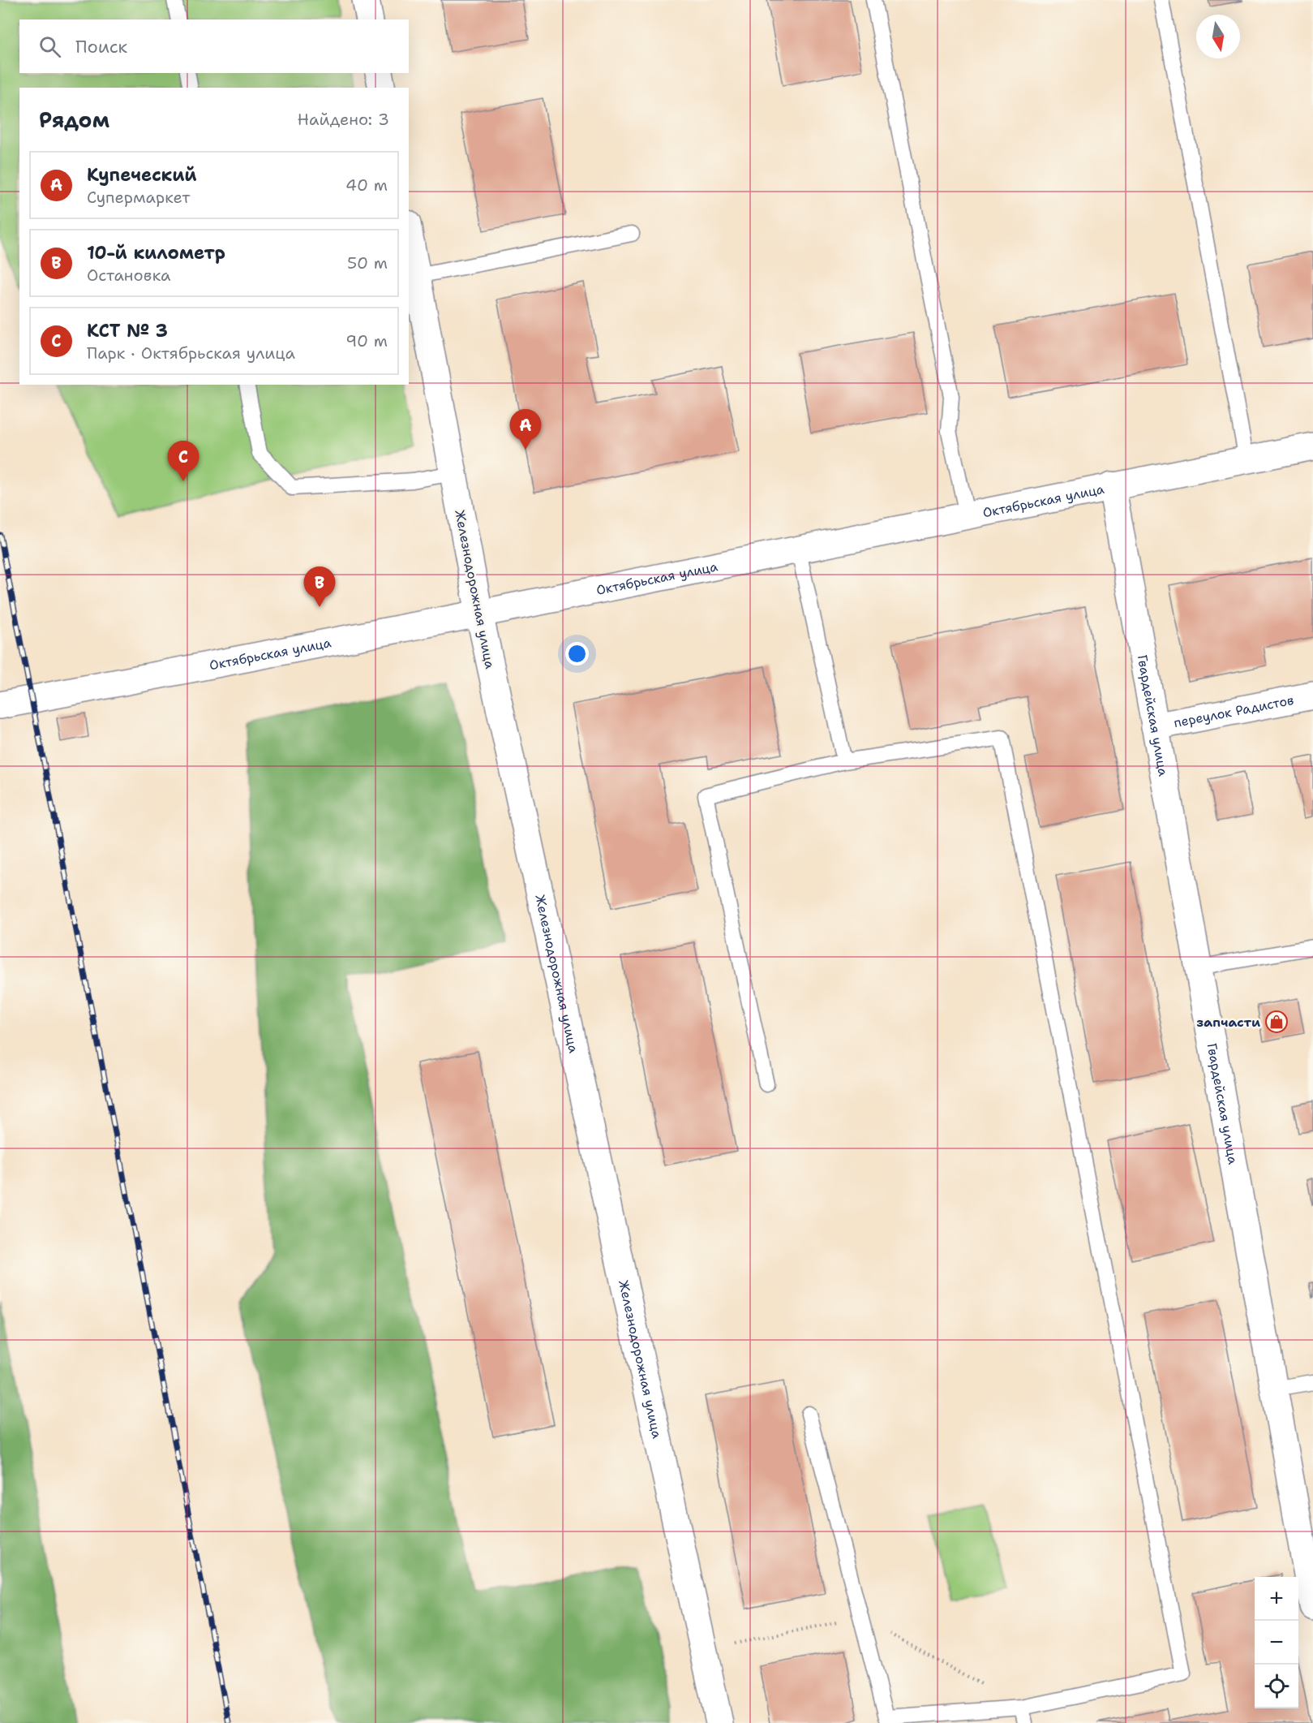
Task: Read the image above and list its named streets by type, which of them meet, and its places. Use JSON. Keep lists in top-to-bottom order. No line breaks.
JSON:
{"streets":{"street":["Октябрьская улица","Железнодорожная улица","переулок Радистов","Гвардейская улица"]},"crossings":[["Октябрьская улица","Железнодорожная улица"],["Октябрьская улица","Гвардейская улица"],["переулок Радистов","Гвардейская улица"]],"places":{"shop":["запчасти"]},"north":"bottom","page":{"search":"Поиск","heading":["Рядом","Найдено: 3"],"list":[{"mark":"A","name":"Купеческий","note":"Супермаркет","value":"40 m"},{"mark":"B","name":"10-й километр","note":"Остановка","value":"50 m"},{"mark":"C","name":"КСТ № 3","note":"Парк · Октябрьская улица","value":"90 m"}],"pins":["A","C","B"],"map_buttons":["+","−"]}}
